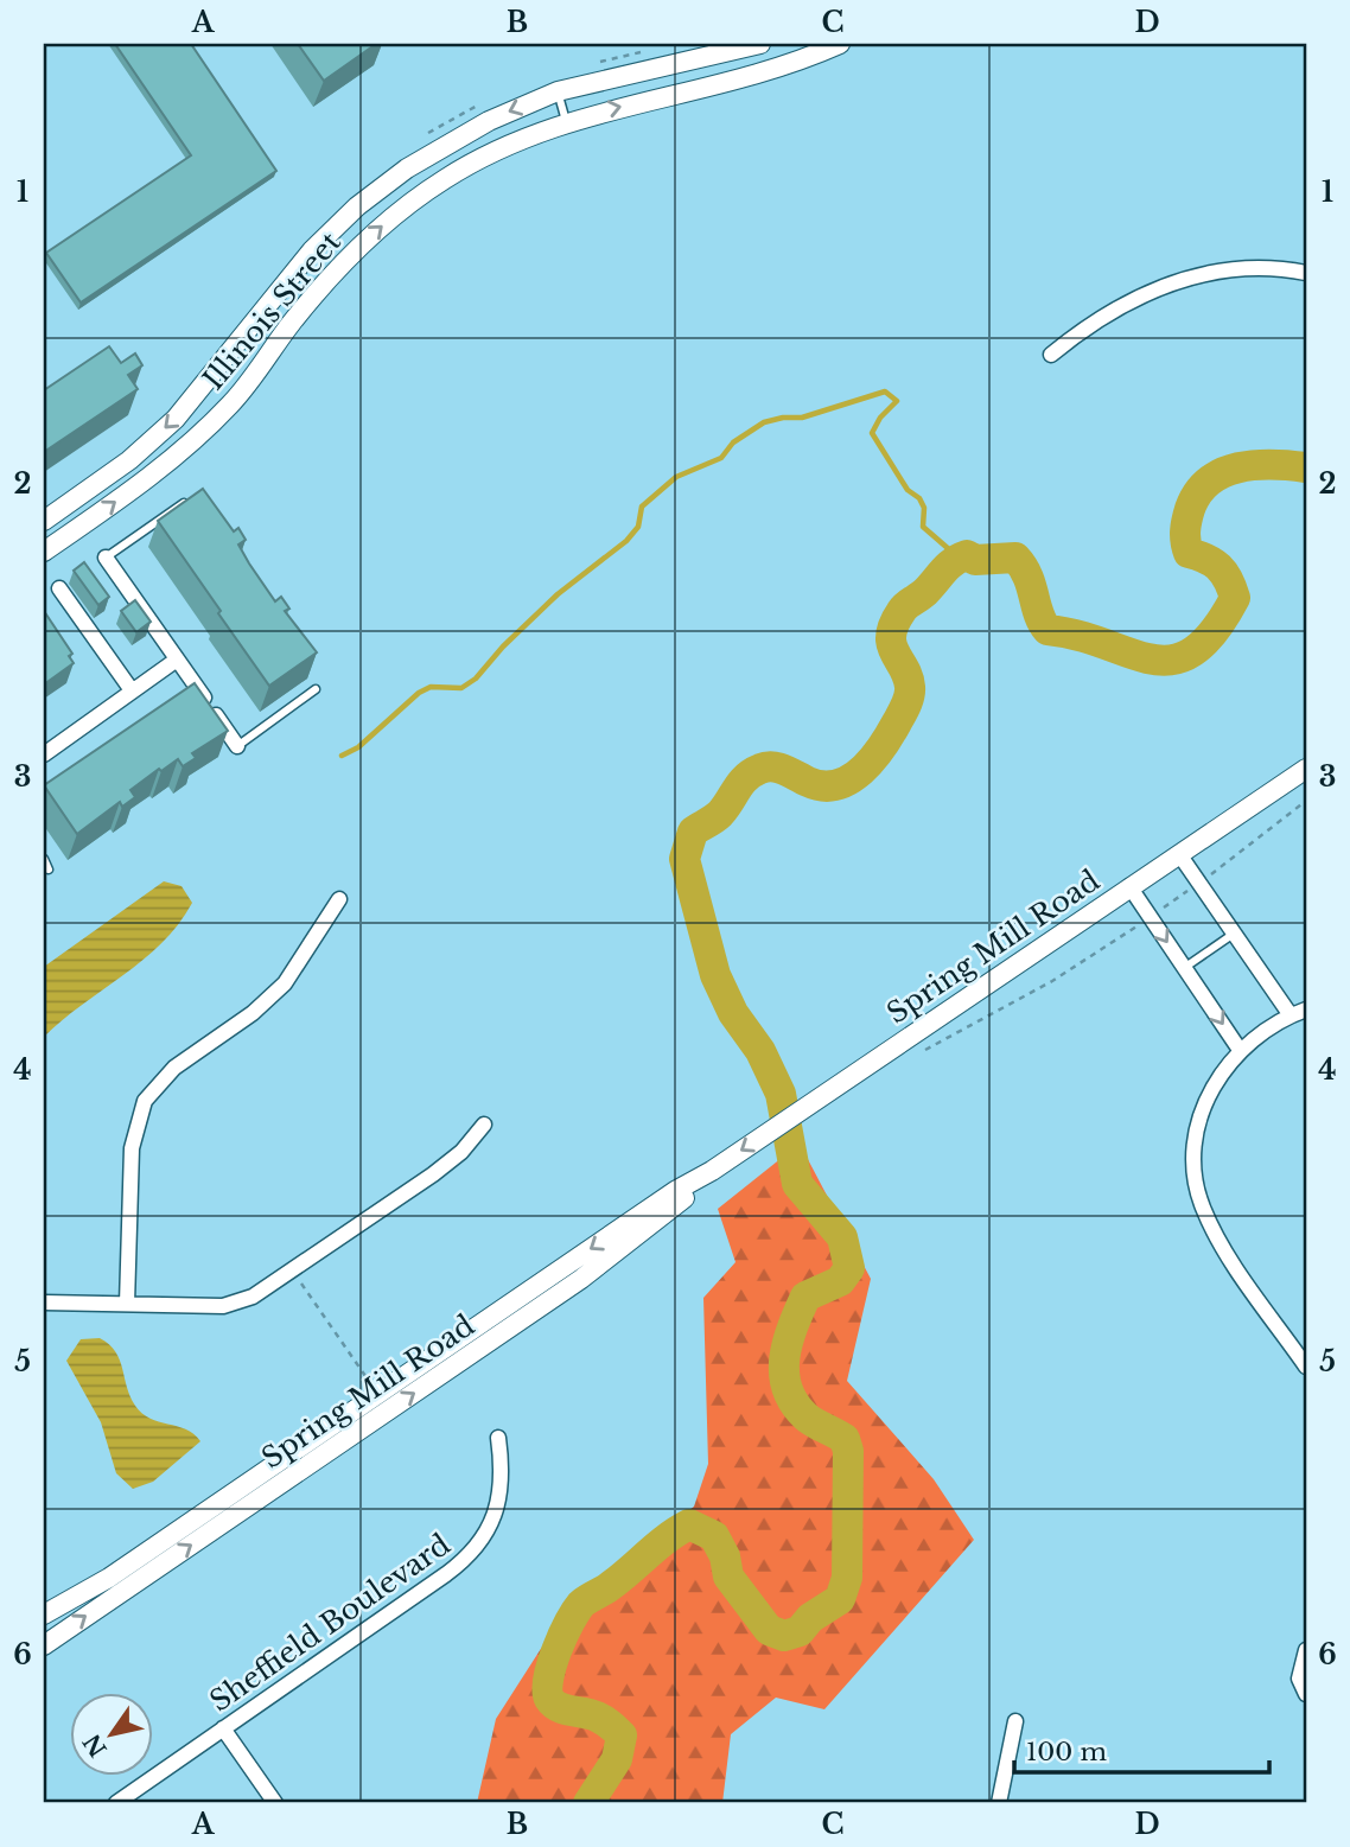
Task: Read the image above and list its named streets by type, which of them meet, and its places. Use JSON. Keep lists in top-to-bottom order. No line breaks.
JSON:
{"streets":{"street":["Illinois Street","Spring Mill Road","Sheffield Boulevard"]},"scale_bar":"100 m","north":"bottom left","grid":{"columns":["A","B","C","D"],"rows":["1","2","3","4","5","6"]}}
